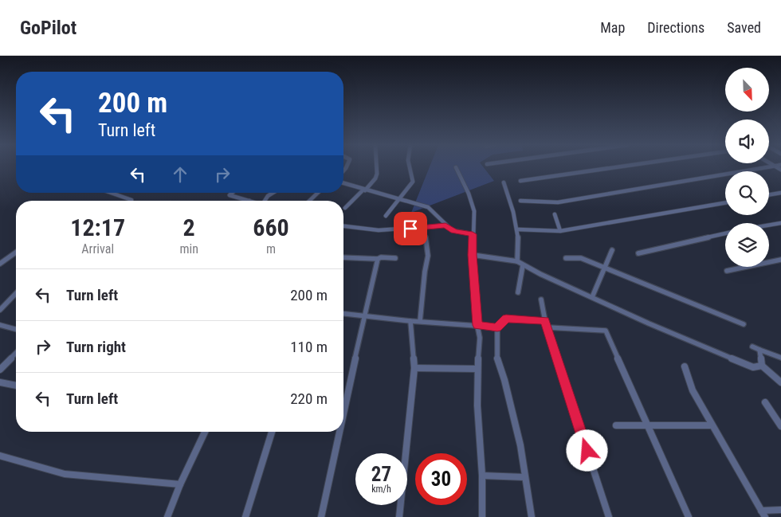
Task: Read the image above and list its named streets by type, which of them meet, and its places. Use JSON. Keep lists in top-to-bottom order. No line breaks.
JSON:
{"north":"bottom right","page":{"header":"GoPilot","nav":["Map","Directions","Saved"],"turn":["200 m","Turn left"],"eta":["12:17","Arrival","2","min","660","m"],"list":[{"name":"Turn left","value":"200 m"},{"name":"Turn right","value":"110 m"},{"name":"Turn left","value":"220 m"}],"speed":"27 km/h","limit":"30"}}
